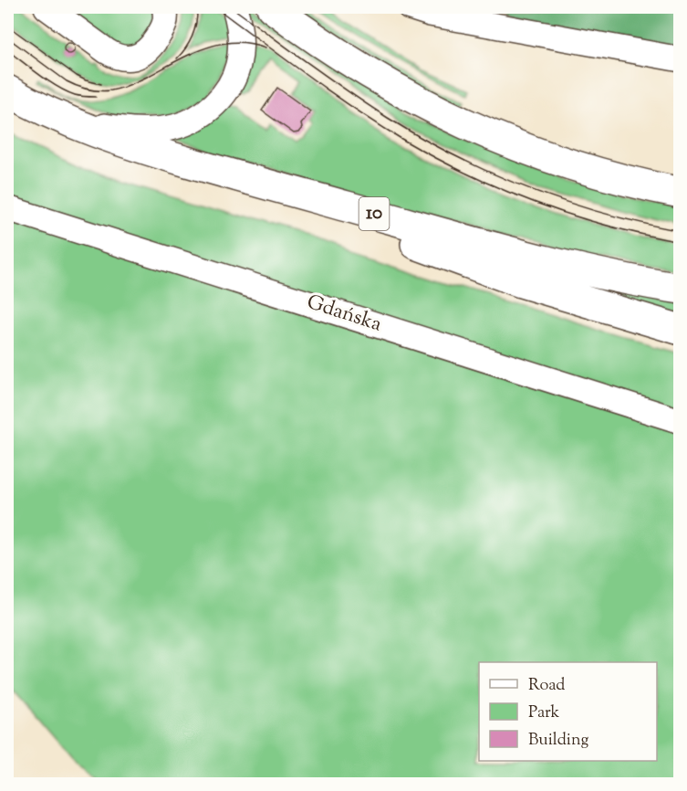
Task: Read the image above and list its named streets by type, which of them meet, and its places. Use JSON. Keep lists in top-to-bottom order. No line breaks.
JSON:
{"streets":{"main road":["10"],"lane":["Gdańska"]},"legend":["Road","Park","Building"]}
